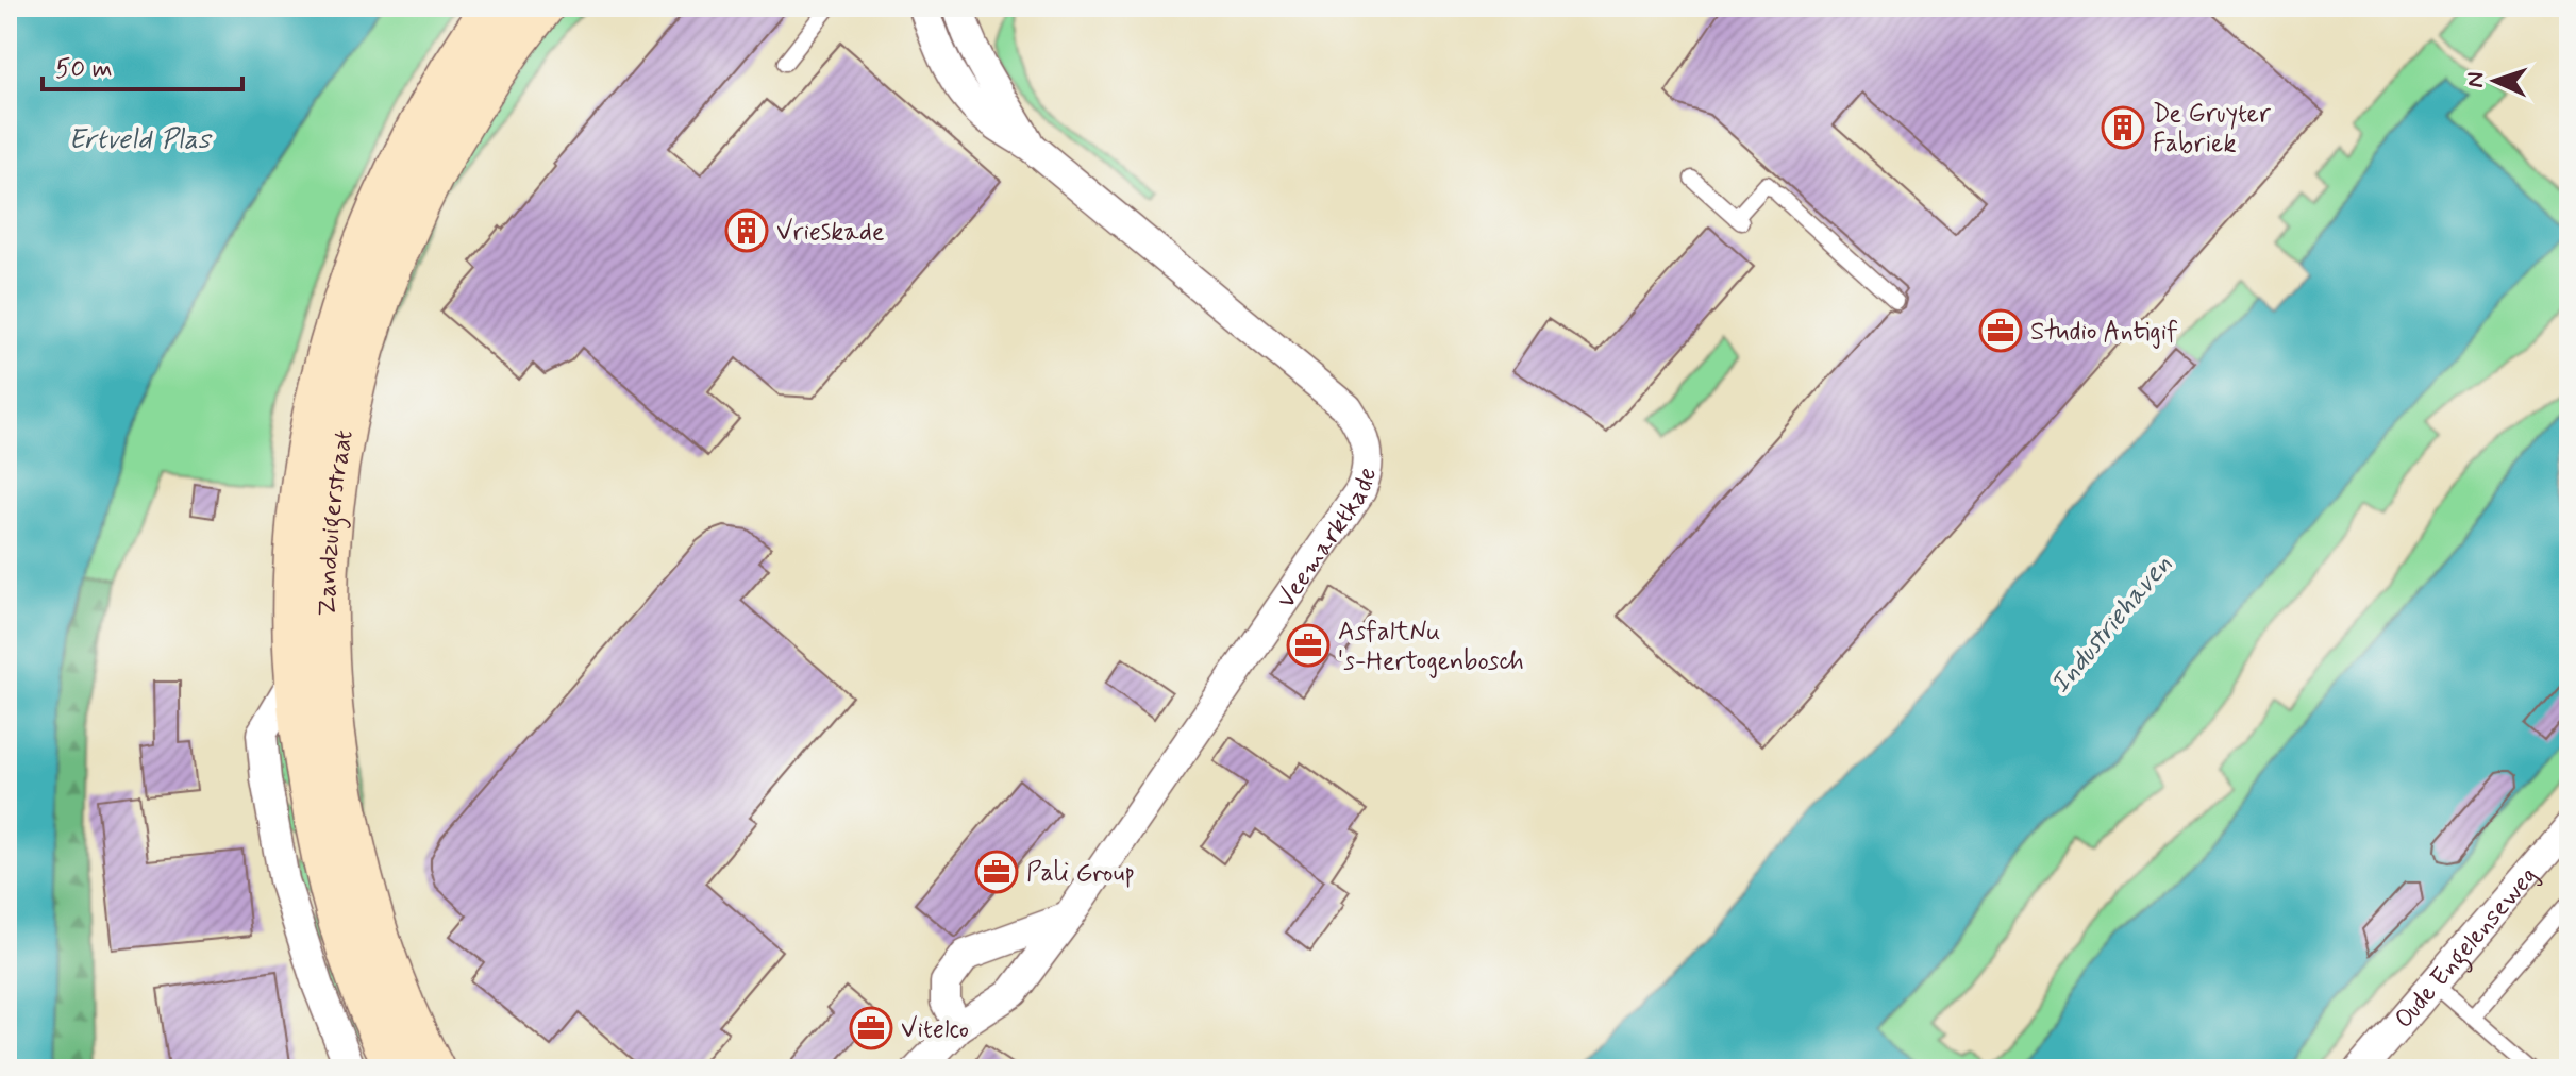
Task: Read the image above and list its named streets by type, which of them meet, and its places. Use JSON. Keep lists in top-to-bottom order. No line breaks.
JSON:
{"streets":{"main road":["Zandzuigerstraat"],"street":["Veemarktkade","Oude Engelenseweg"]},"water":["Ertveld Plas","Industriehaven"],"places":{"building":["De Gruyter Fabriek","Vrieskade"],"office":["Studio Antigif","AsfaltNu 's-Hertogenbosch","Pali Group","Vitelco"]},"scale_bar":"50 m","north":"left"}
